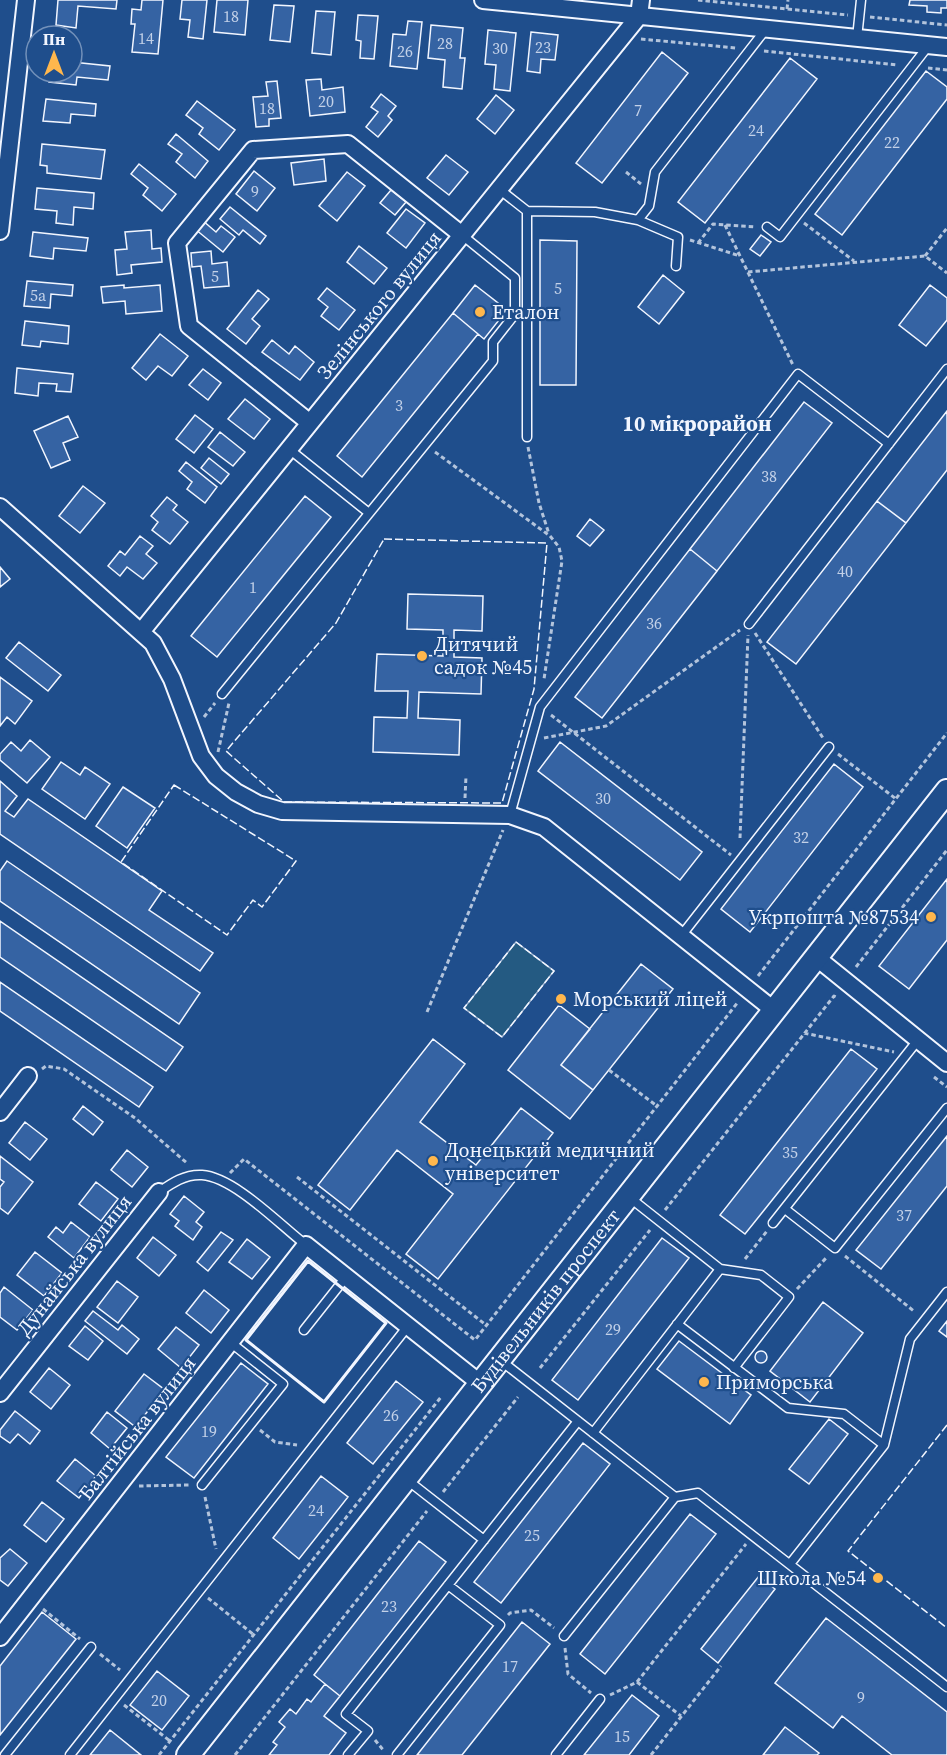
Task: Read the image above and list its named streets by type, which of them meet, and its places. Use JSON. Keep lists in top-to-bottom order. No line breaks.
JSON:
{"streets":{"main road":["Будівельників проспект"],"street":["Зелінського вулиця","Дунайська вулиця","Балтійська вулиця"]},"districts":["10 мікрорайон"],"places":["Еталон","Дитячий садок №45","Укрпошта №87534","Морський ліцей","Донецький медичний університет","Приморська","Школа №54"],"house_numbers":["18","14","28","23","30","26","20","18","7","24","22","9","5","5","5а","3","38","40","1","36","30","32","35","37","29","26","19","24","25","23","17","9","20","15"],"north":"top"}
